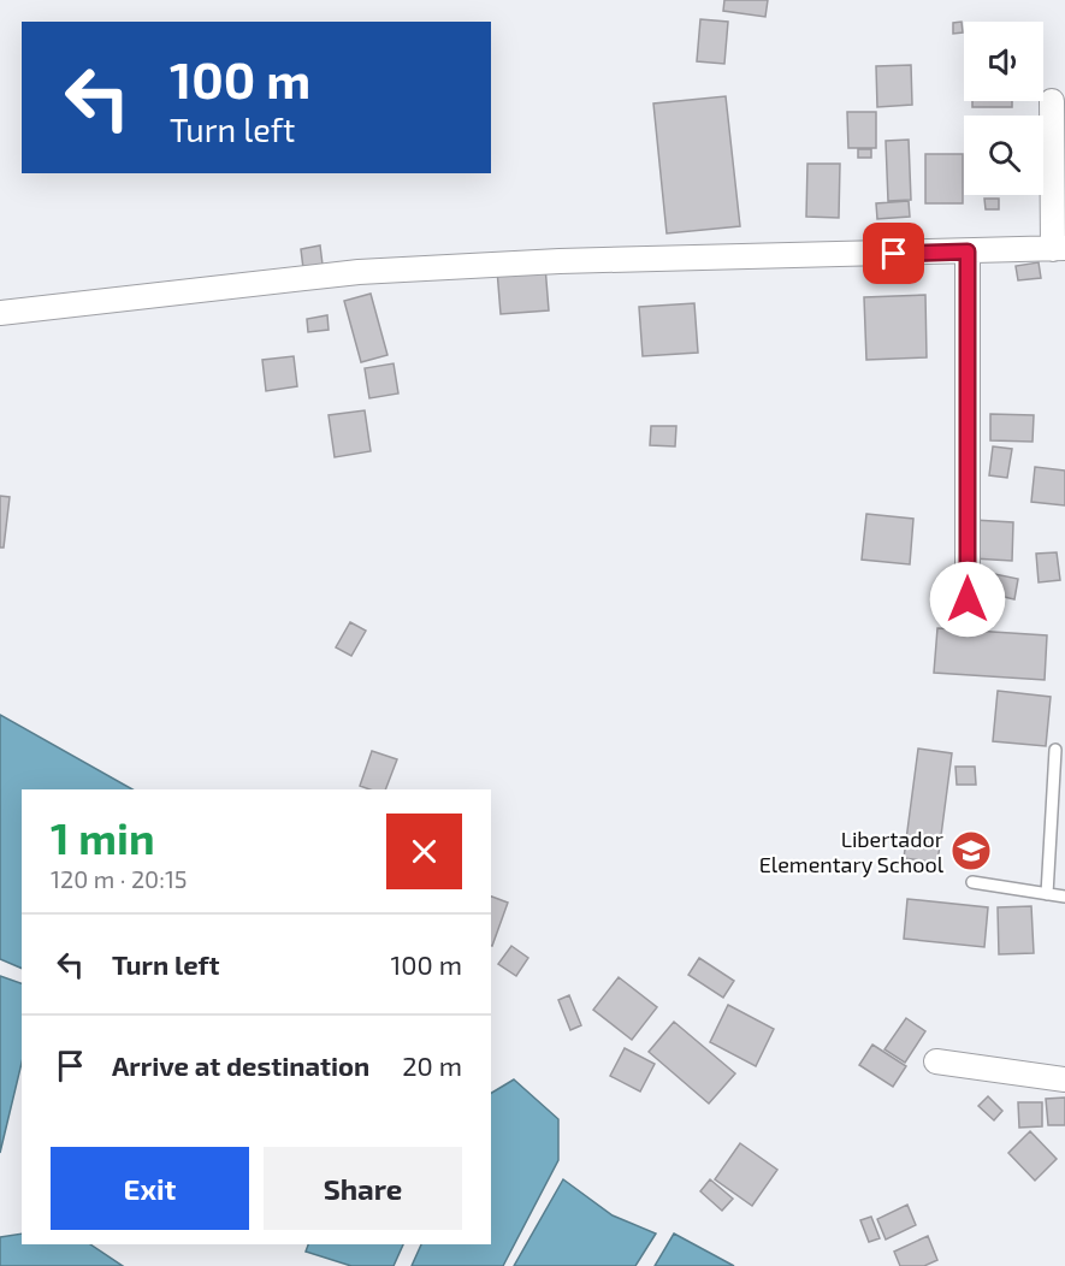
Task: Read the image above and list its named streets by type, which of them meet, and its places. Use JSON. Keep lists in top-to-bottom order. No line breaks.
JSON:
{"places":{"school or university":["Libertador Elementary School"]},"page":{"turn":["100 m","Turn left"],"heading":["1 min","120 m · 20:15"],"list":[{"name":"Turn left","value":"100 m"},{"name":"Arrive at destination","value":"20 m"}],"buttons":["Exit","Share"]}}
